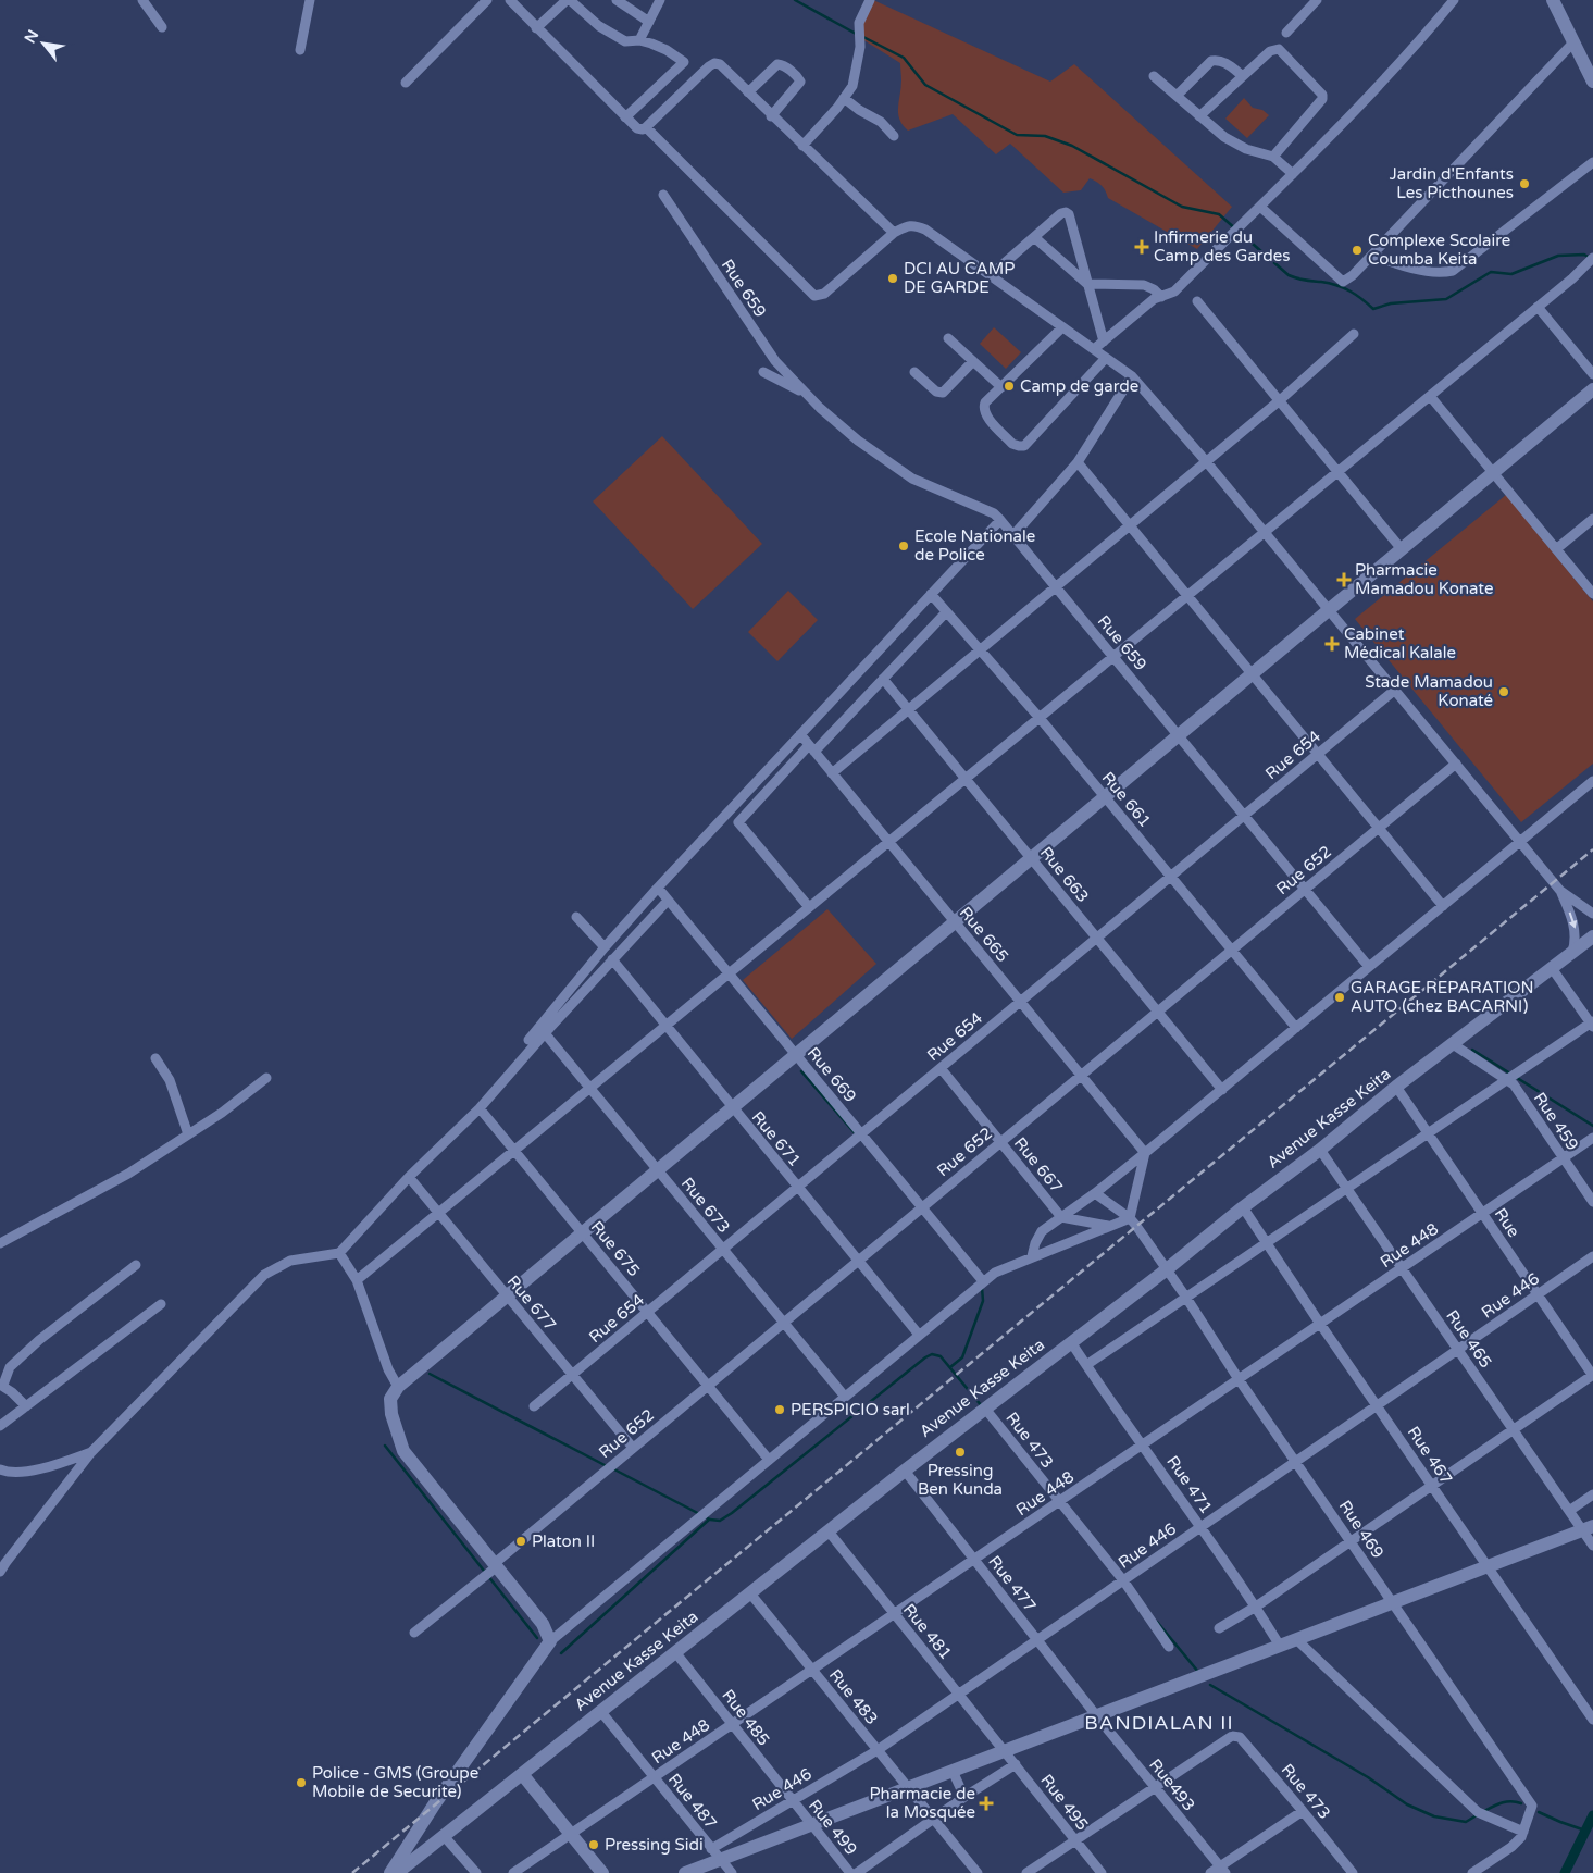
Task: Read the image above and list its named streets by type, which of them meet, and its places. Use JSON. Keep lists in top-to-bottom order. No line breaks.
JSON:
{"streets":{"street":["Rue 659","Rue 654","Rue 661","Rue 652","Rue 663","Rue 665","Rue 669","Avenue Kasse Keita","Rue 459","Rue 671","Rue 667","Rue 673","Rue","Rue 448","Rue 675","Rue 446","Rue 677","Rue 465","Rue 473","Rue 467","Rue 471","Rue 469","Rue 477","Rue 481","Rue 483","Rue 485","Rue493","Rue 487","Rue 495","Rue 499"]},"crossings":[["Rue 659","Rue 654"],["Rue 659","Rue 652"],["Rue 654","Rue 661"],["Rue 654","Rue 663"],["Rue 654","Rue 665"],["Rue 654","Rue 669"],["Rue 654","Rue 671"],["Rue 654","Rue 667"],["Rue 654","Rue 673"],["Rue 654","Rue 675"],["Rue 654","Rue 677"],["Rue 661","Rue 652"],["Rue 652","Rue 663"],["Rue 652","Rue 665"],["Rue 652","Rue 669"],["Rue 652","Rue 671"],["Rue 652","Rue 667"],["Rue 652","Rue 673"],["Rue 652","Rue 675"],["Rue 652","Rue 677"],["Avenue Kasse Keita","Rue"],["Avenue Kasse Keita","Rue 465"],["Avenue Kasse Keita","Rue 473"],["Avenue Kasse Keita","Rue 467"],["Avenue Kasse Keita","Rue 471"],["Avenue Kasse Keita","Rue 469"],["Avenue Kasse Keita","Rue 477"],["Avenue Kasse Keita","Rue 481"],["Avenue Kasse Keita","Rue 483"],["Avenue Kasse Keita","Rue 485"],["Avenue Kasse Keita","Rue 487"],["Rue 459","Rue 448"],["Rue","Rue 448"],["Rue","Rue 446"],["Rue 448","Rue 465"],["Rue 448","Rue 473"],["Rue 448","Rue 467"],["Rue 448","Rue 471"],["Rue 448","Rue 469"],["Rue 448","Rue 477"],["Rue 448","Rue 481"],["Rue 448","Rue 483"],["Rue 448","Rue 485"],["Rue 448","Rue 487"],["Rue 446","Rue 465"],["Rue 446","Rue 473"],["Rue 446","Rue 467"],["Rue 446","Rue 471"],["Rue 446","Rue 469"],["Rue 446","Rue 477"],["Rue 446","Rue 481"],["Rue 446","Rue 483"],["Rue 446","Rue 485"],["Rue 446","Rue 487"],["Rue 446","Rue 499"],["Rue 473","Rue493"],["Rue 477","Rue493"],["Rue 481","Rue 495"],["Rue 485","Rue 499"]],"districts":["BANDIALAN II"],"places":{"other":["Jardin d'Enfants Les Picthounes","Complexe Scolaire Coumba Keita","DCI AU CAMP DE GARDE","Camp de garde","Ecole Nationale de Police","Stade Mamadou Konaté","GARAGE REPARATION AUTO (chez BACARNI)","PERSPICIO sarl","Pressing Ben Kunda","Platon II","Police - GMS (Groupe Mobile de Securite)","Pressing Sidi"],"health":["Infirmerie du Camp des Gardes","Pharmacie Mamadou Konate","Cabinet Médical Kalale","Pharmacie de la Mosquée"]},"north":"top left"}
